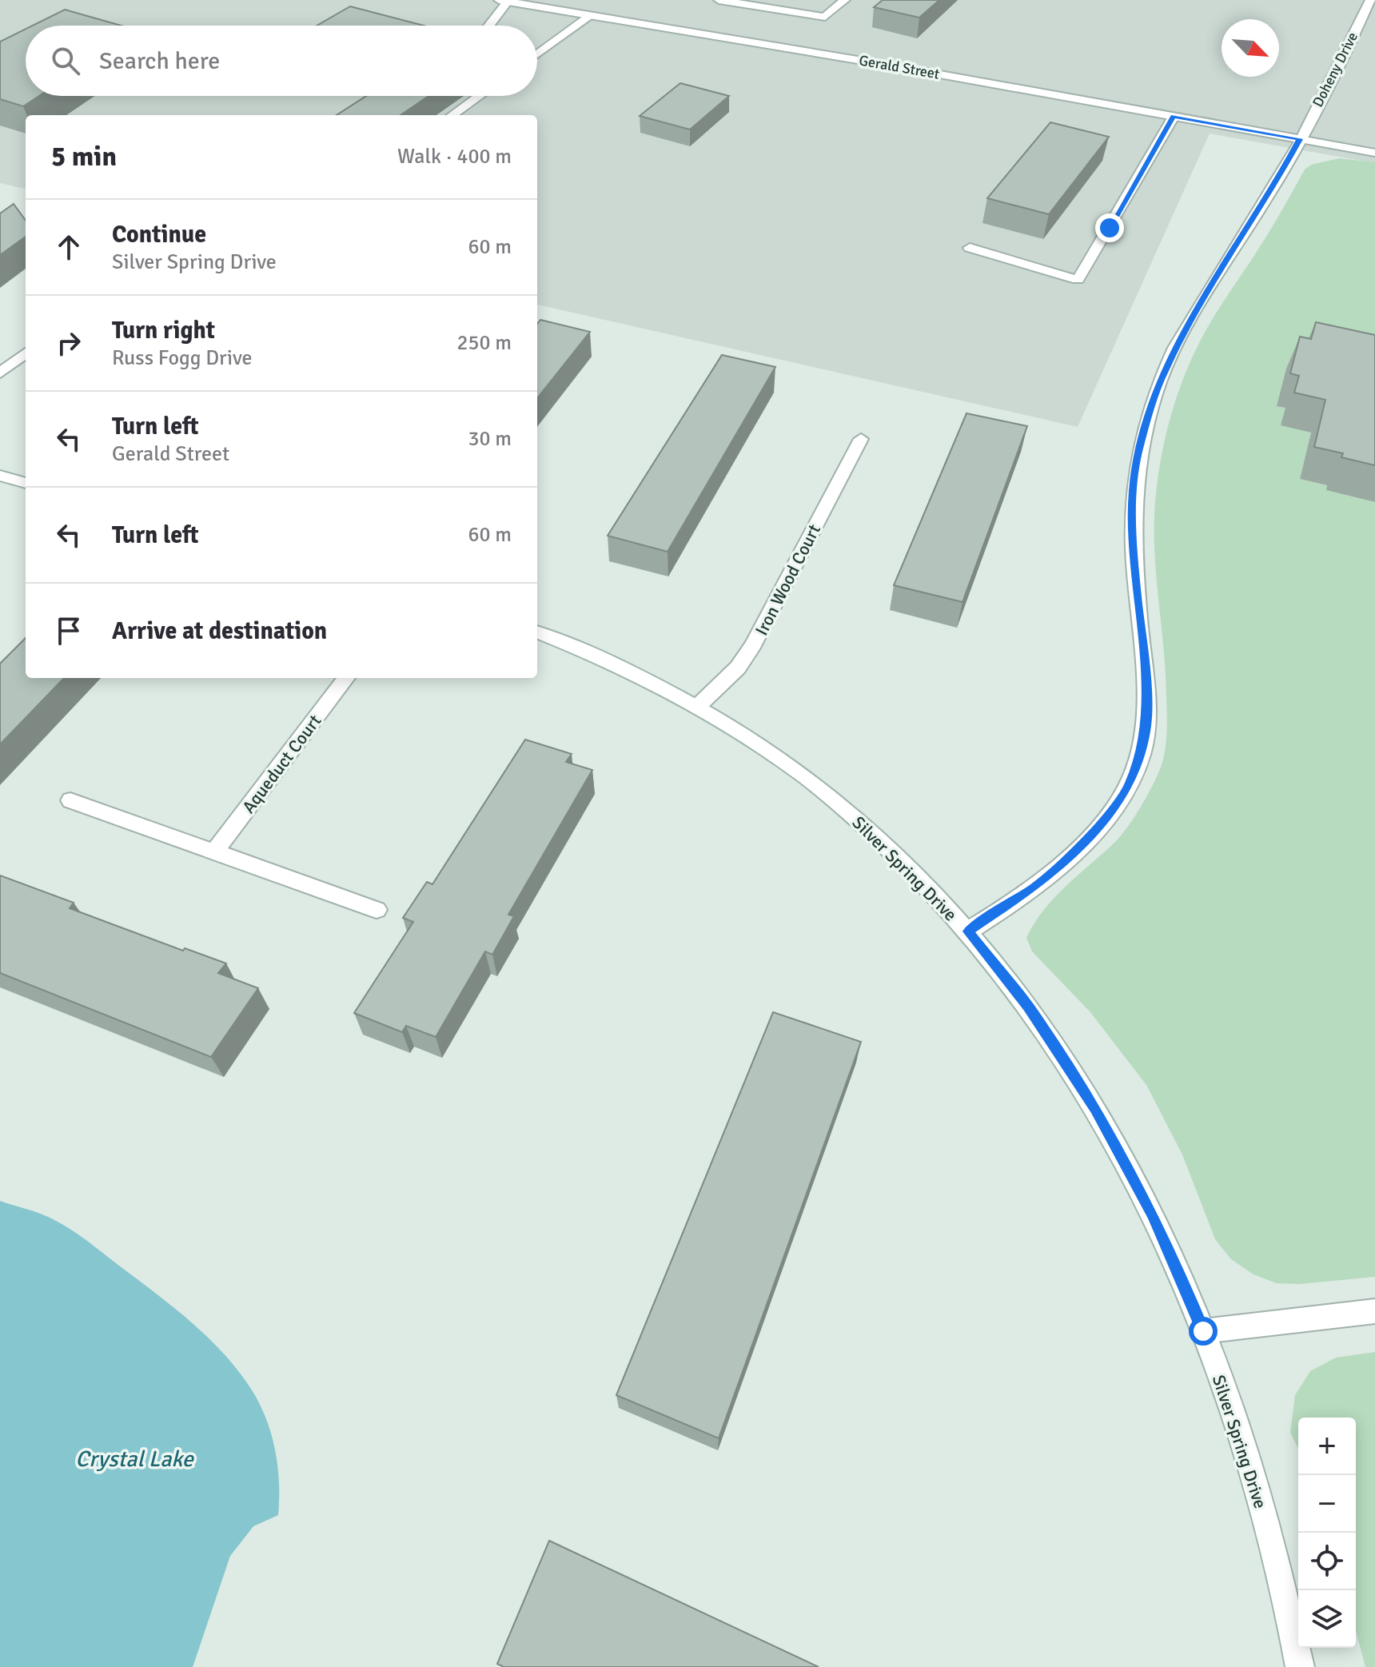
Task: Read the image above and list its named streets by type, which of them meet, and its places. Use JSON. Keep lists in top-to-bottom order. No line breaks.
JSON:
{"streets":{"street":["Gerald Street","Doheny Drive","Iron Wood Court","Aqueduct Court","Silver Spring Drive"]},"crossings":[["Gerald Street","Doheny Drive"],["Doheny Drive","Silver Spring Drive"],["Iron Wood Court","Silver Spring Drive"]],"water":["Crystal Lake"],"north":"bottom right","page":{"search":"Search here","heading":["5 min","Walk · 400 m"],"list":[["Continue","Silver Spring Drive","60 m"],["Turn right","Russ Fogg Drive","250 m"],["Turn left","Gerald Street","30 m"],["Turn left","60 m"],"Arrive at destination"],"map_buttons":["+","−"]}}
